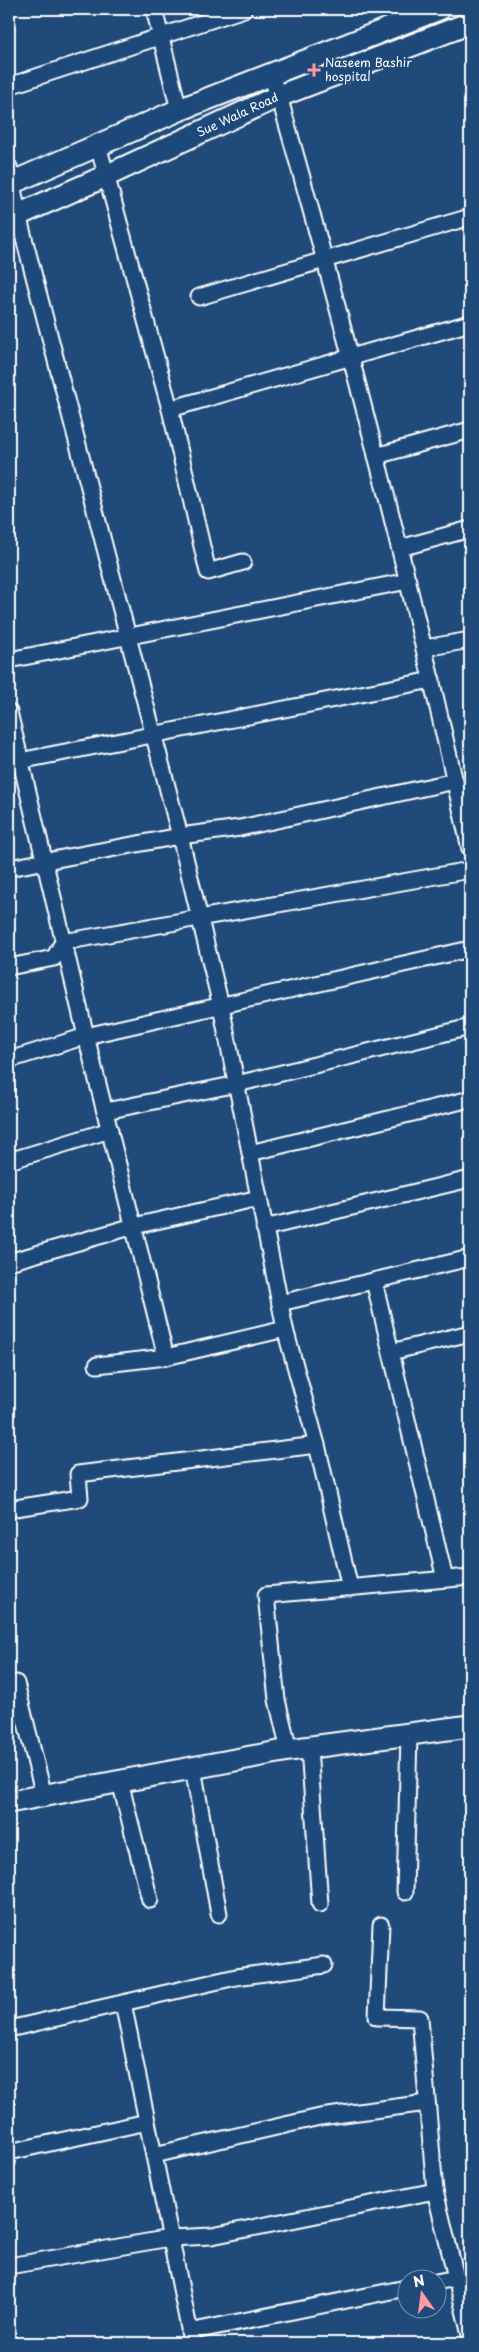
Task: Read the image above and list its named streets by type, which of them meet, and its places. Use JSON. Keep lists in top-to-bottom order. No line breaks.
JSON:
{"streets":{"street":["Sue Wala Road"]},"places":{"health":["Naseem Bashir hospital"]},"north":"top"}
